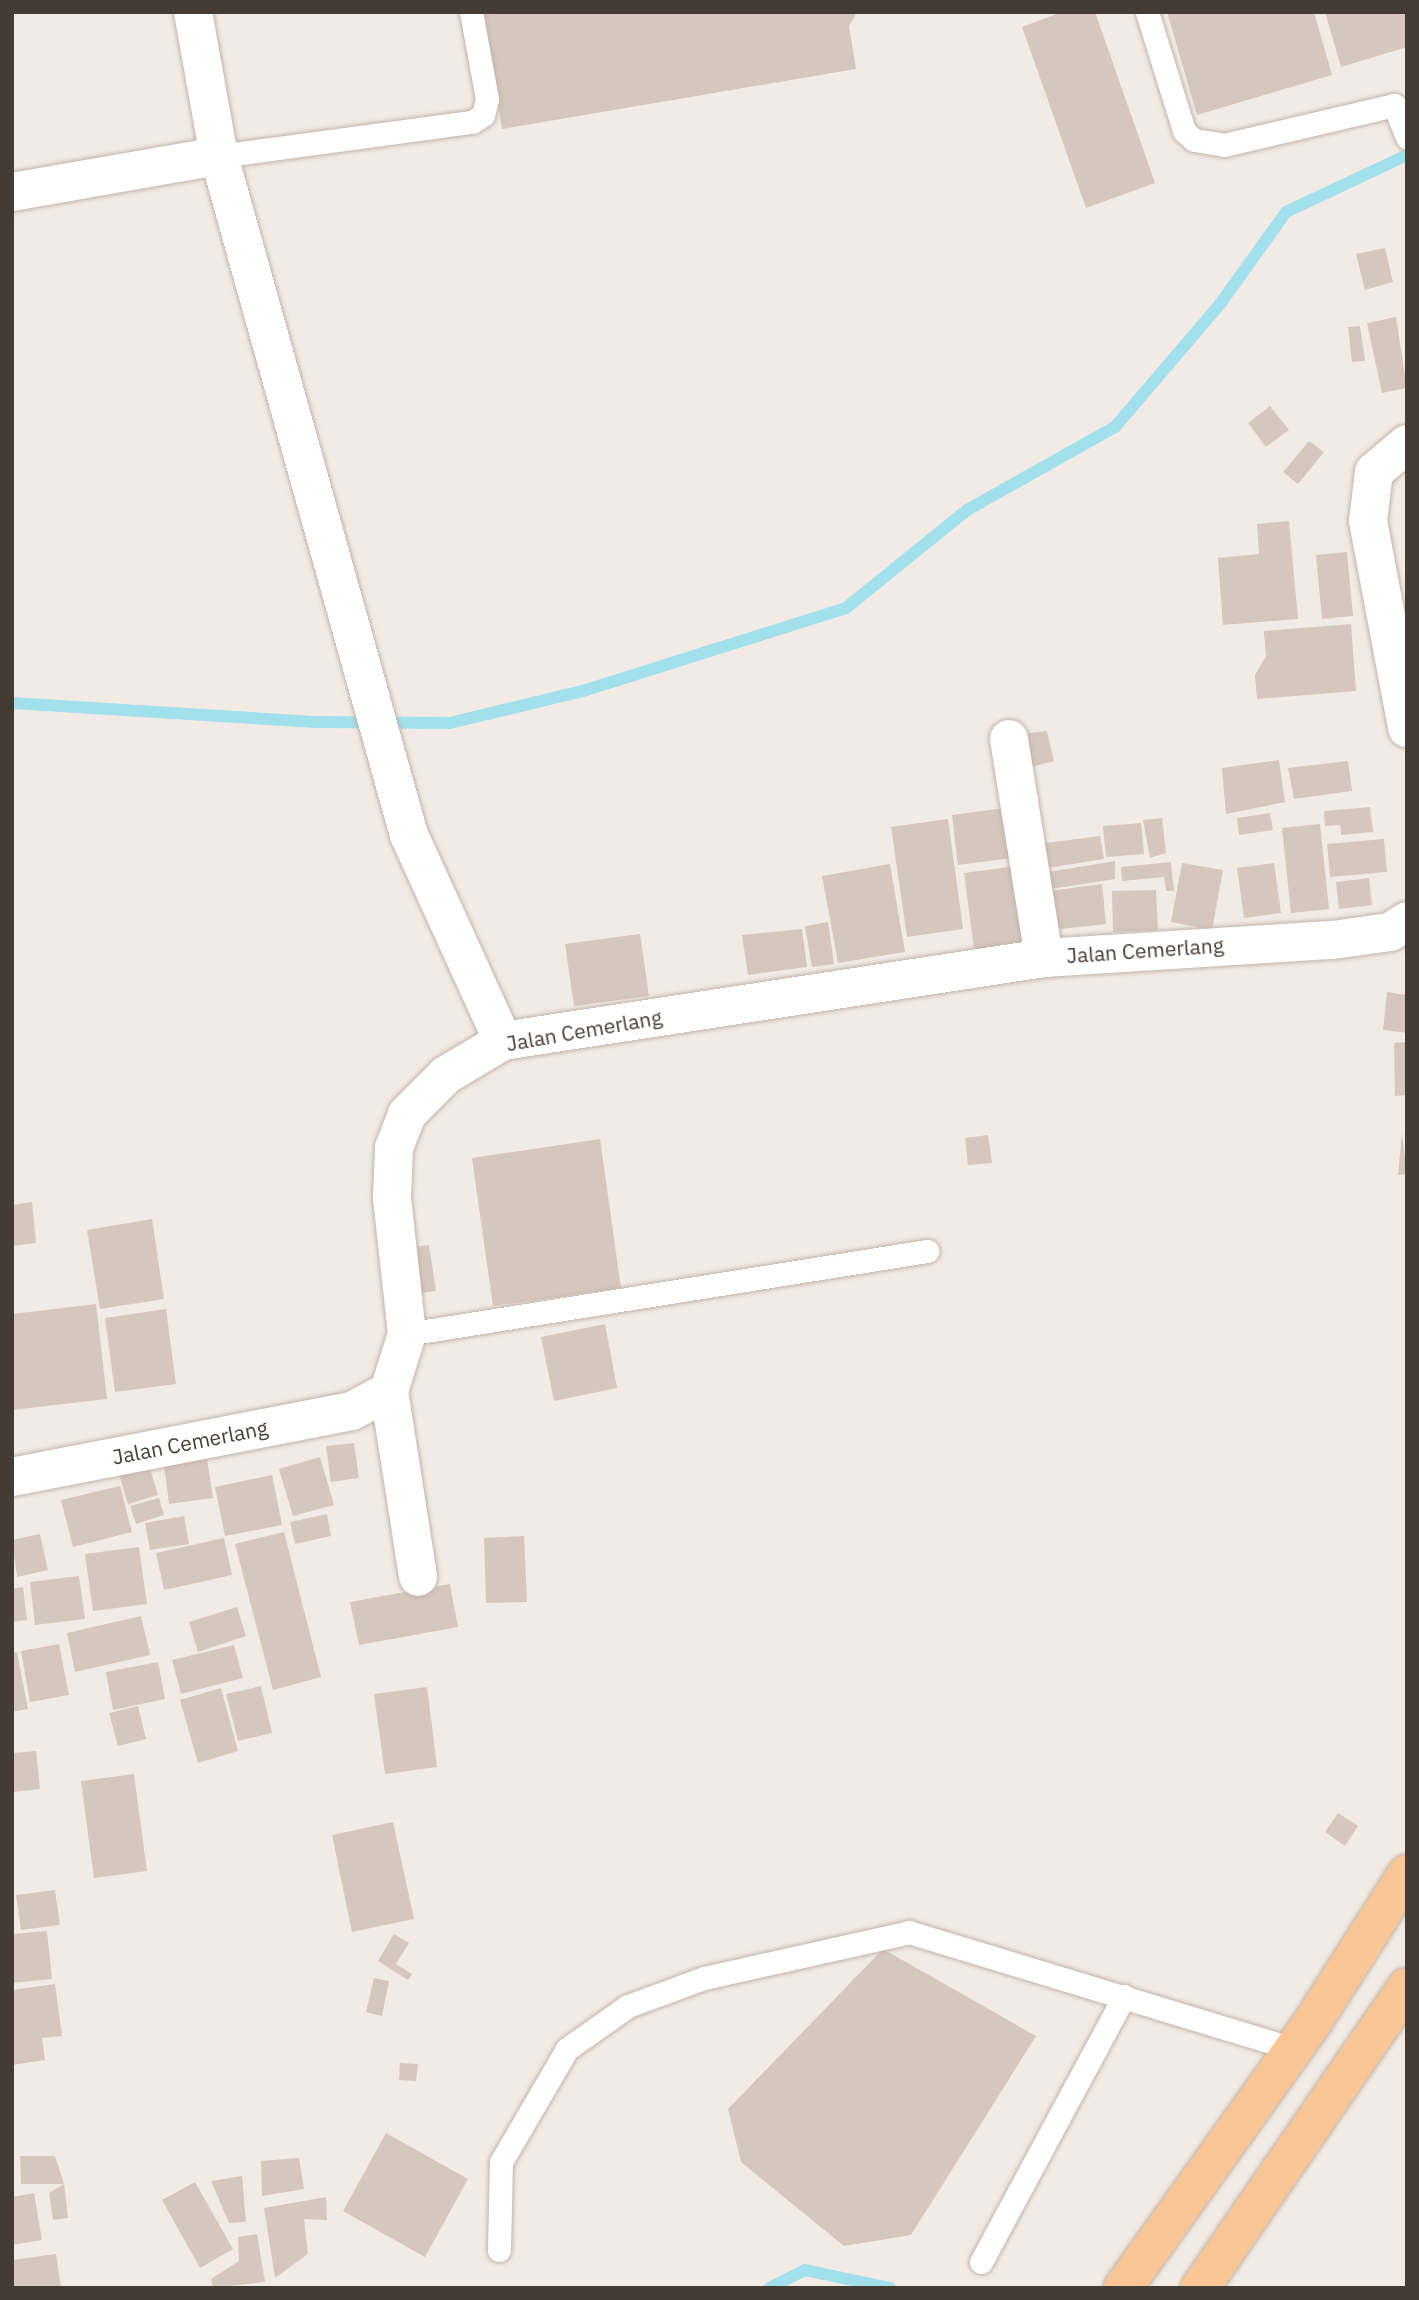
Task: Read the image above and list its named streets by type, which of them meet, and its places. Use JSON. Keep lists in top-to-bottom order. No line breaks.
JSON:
{"streets":{"street":["Jalan Cemerlang"]}}
